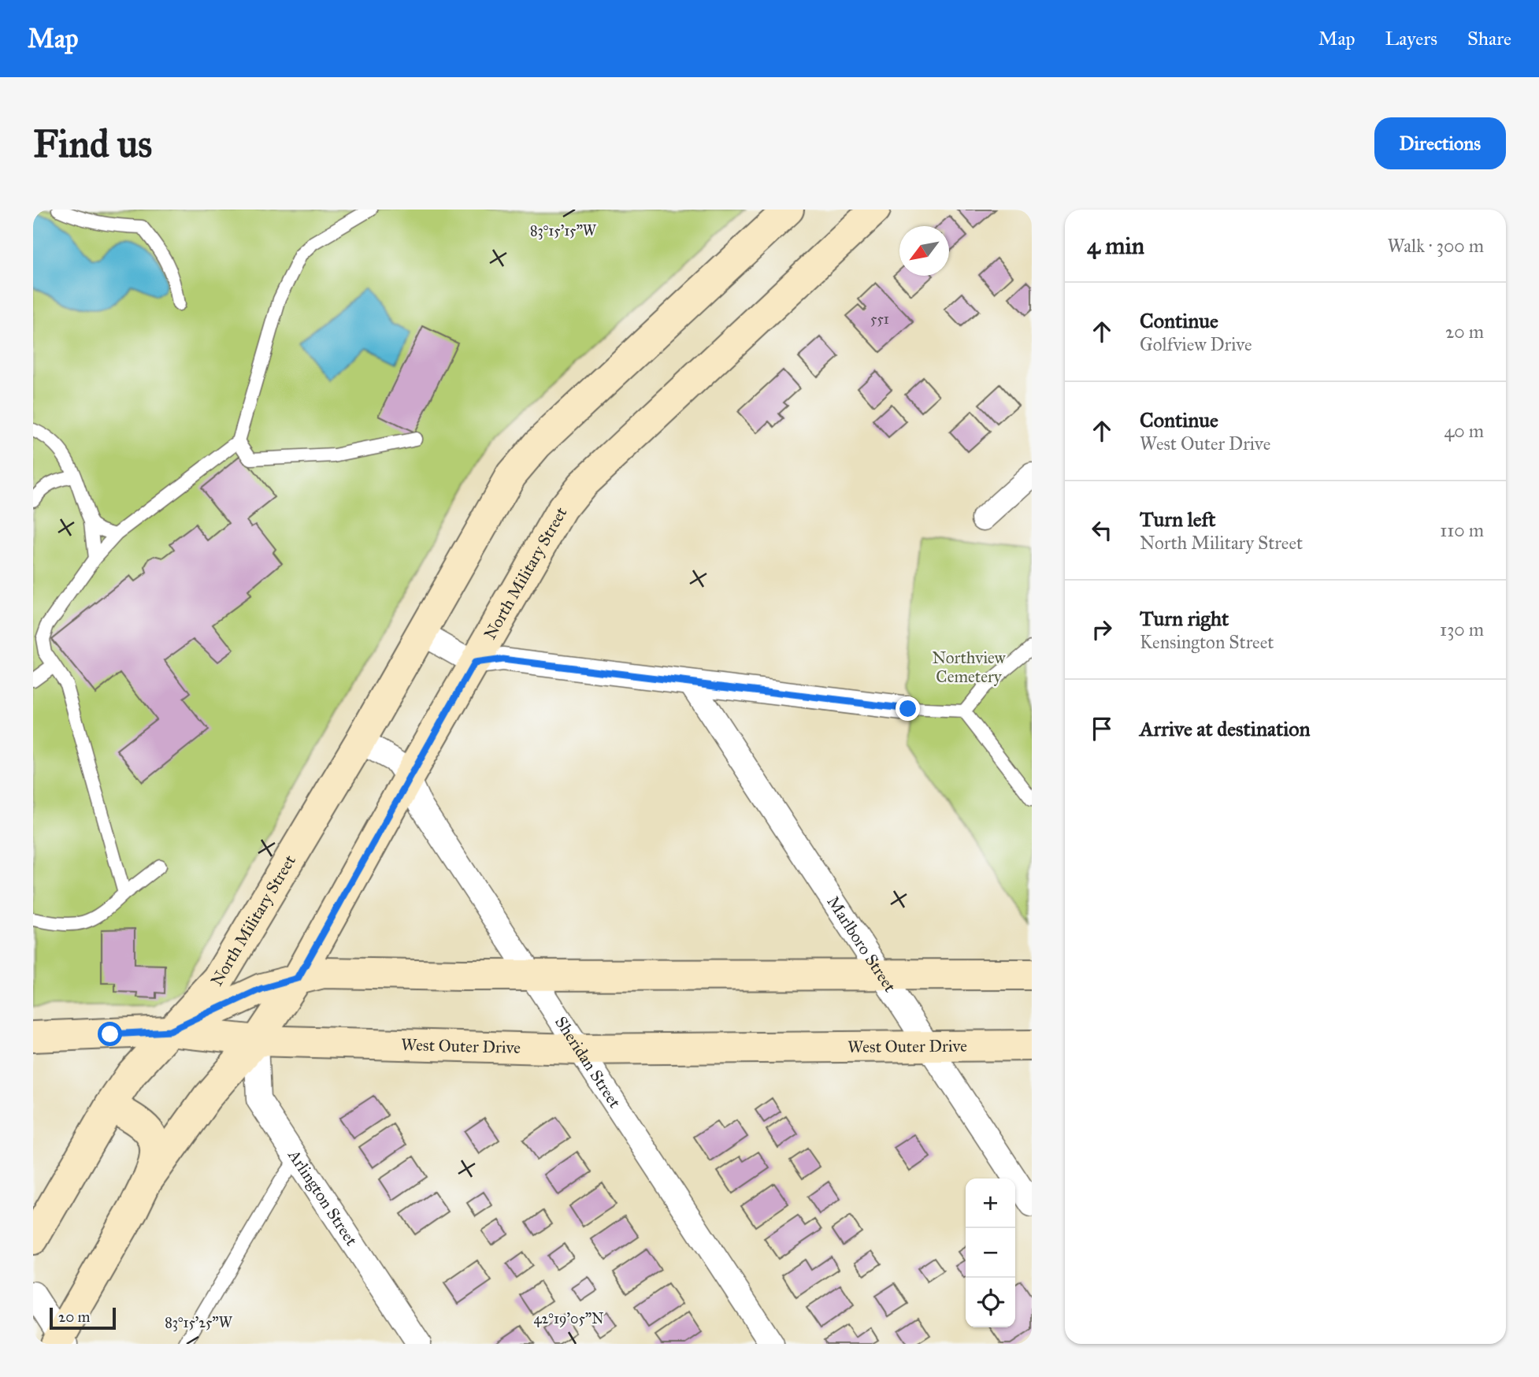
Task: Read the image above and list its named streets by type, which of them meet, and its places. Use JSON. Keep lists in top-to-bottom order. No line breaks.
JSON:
{"streets":{"main road":["North Military Street","West Outer Drive"],"street":["Marlboro Street","Sheridan Street","Arlington Street"]},"crossings":[["North Military Street","West Outer Drive"],["North Military Street","Sheridan Street"],["North Military Street","Arlington Street"],["Marlboro Street","West Outer Drive"],["West Outer Drive","Sheridan Street"],["West Outer Drive","Arlington Street"]],"parks":["Northview Cemetery"],"house_numbers":["551"],"scale_bar":"20 m","north":"bottom left","page":{"header":"Map","nav":["Map","Layers","Share"],"buttons":"Directions","title":"Find us","heading":["4 min","Walk · 300 m"],"list":[["Continue","Golfview Drive","20 m"],["Continue","West Outer Drive","40 m"],["Turn left","North Military Street","110 m"],["Turn right","Kensington Street","130 m"],"Arrive at destination"],"map_buttons":["+","−"],"scale":"20 m"},"coordinates":["83°15'15\"W","42°19'05\"N","83°15'25\"W"]}
